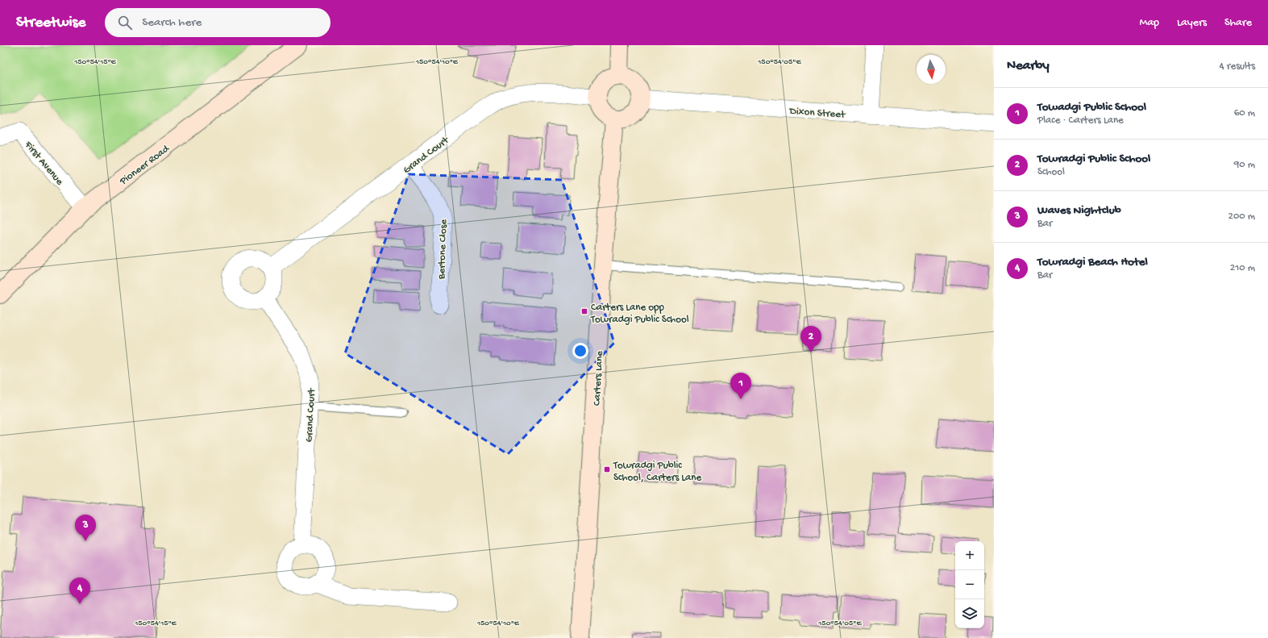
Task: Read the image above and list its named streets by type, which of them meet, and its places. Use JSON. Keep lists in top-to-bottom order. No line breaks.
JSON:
{"streets":{"main road":["Pioneer Road","Carters Lane"],"street":["Dixon Street","Grand Court","First Avenue","Bertone Close"]},"crossings":[["Dixon Street","Grand Court"],["Dixon Street","Carters Lane"],["Grand Court","Bertone Close"],["Grand Court","Carters Lane"],["First Avenue","Pioneer Road"]],"places":{"transit":["Carters Lane opp Towradgi Public School","Towradgi Public School, Carters Lane"]},"north":"bottom","page":{"header":"Streetwise","search":"Search here","nav":["Map","Layers","Share"],"heading":["Nearby","4 results"],"list":[{"mark":"1","name":"Towadgi Public School","note":"Place · Carters Lane","value":"60 m"},{"mark":"2","name":"Towradgi Public School","note":"School","value":"90 m"},{"mark":"3","name":"Waves Nightclub","note":"Bar","value":"200 m"},{"mark":"4","name":"Towradgi Beach Hotel","note":"Bar","value":"210 m"}],"pins":["2","1","3","4"],"map_buttons":["+","−"]},"coordinates":["150°54'15\"E","150°54'10\"E","150°54'05\"E"]}
